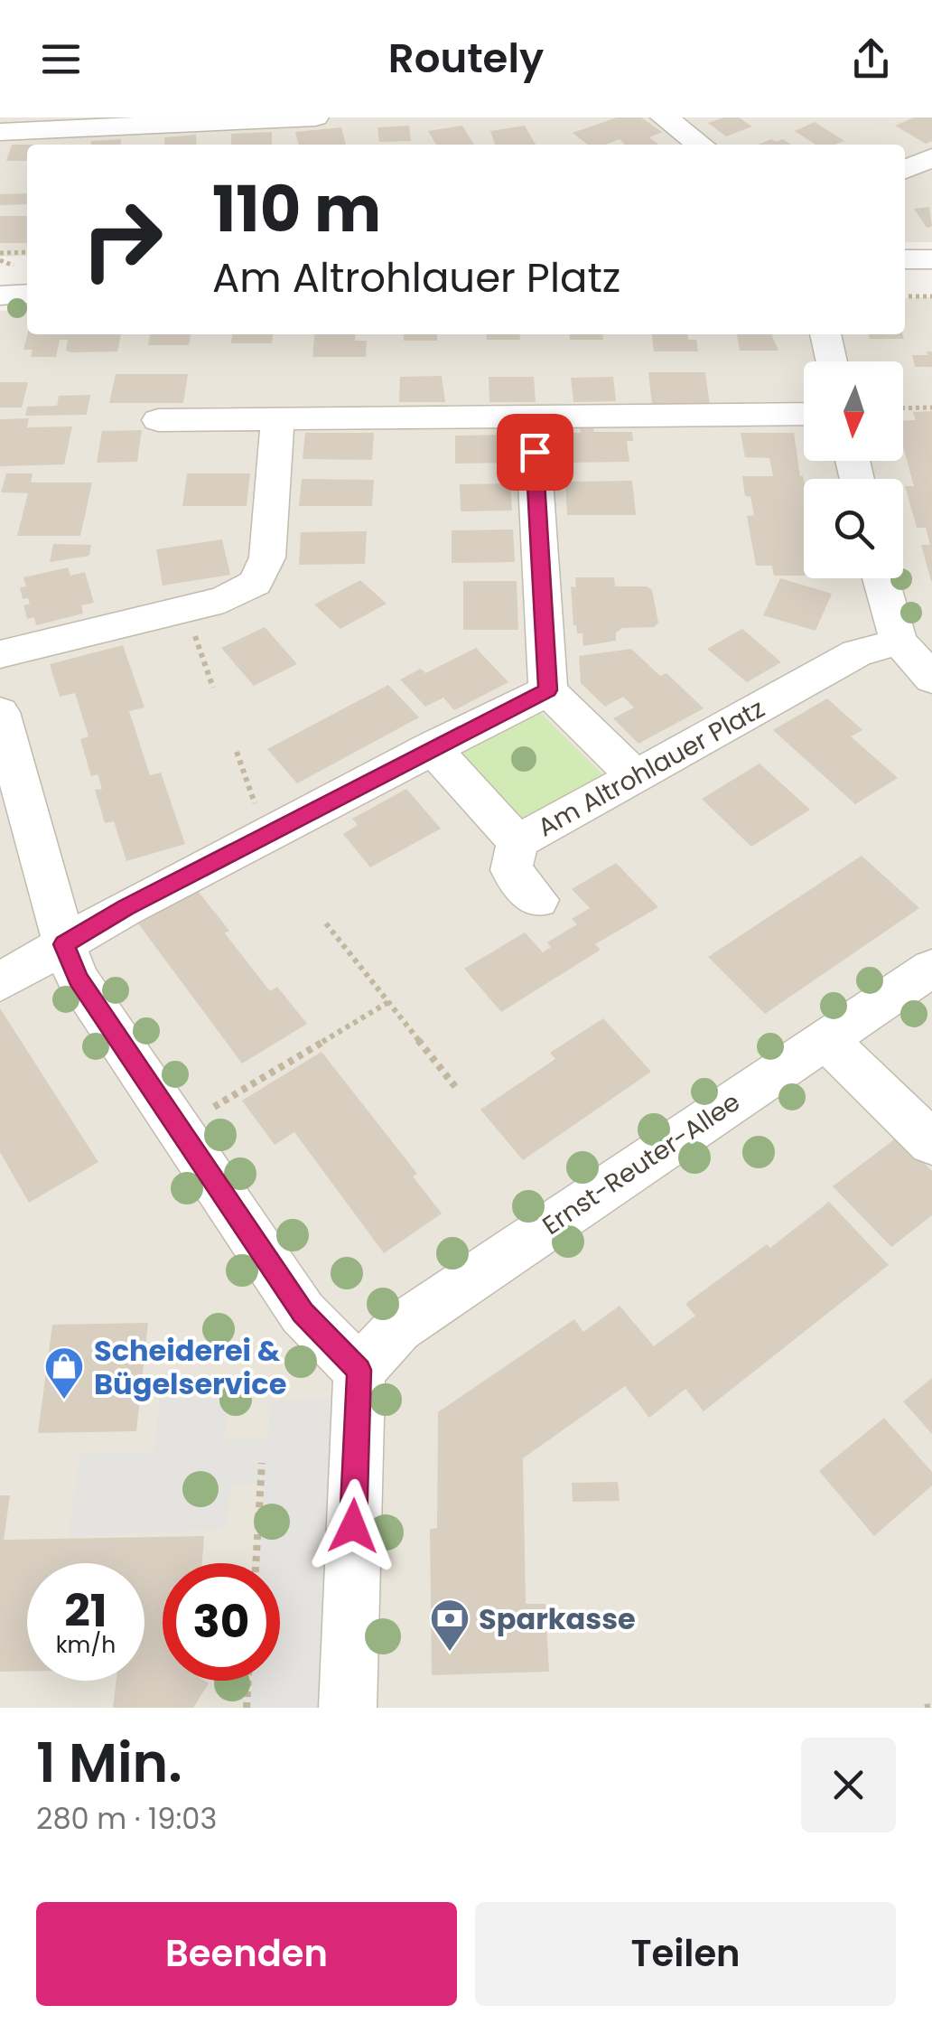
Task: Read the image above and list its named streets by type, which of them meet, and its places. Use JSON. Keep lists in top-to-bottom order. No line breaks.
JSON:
{"streets":{"street":["Am Altrohlauer Platz","Ernst-Reuter-Allee"]},"places":{"shop":["Scheiderei & Bügelservice"],"bank":["Sparkasse"]},"north":"bottom","page":{"header":"Routely","turn":["110 m","Am Altrohlauer Platz"],"speed":"21 km/h","limit":"30","heading":["1 Min.","280 m · 19:03"],"buttons":["Beenden","Teilen"]}}
